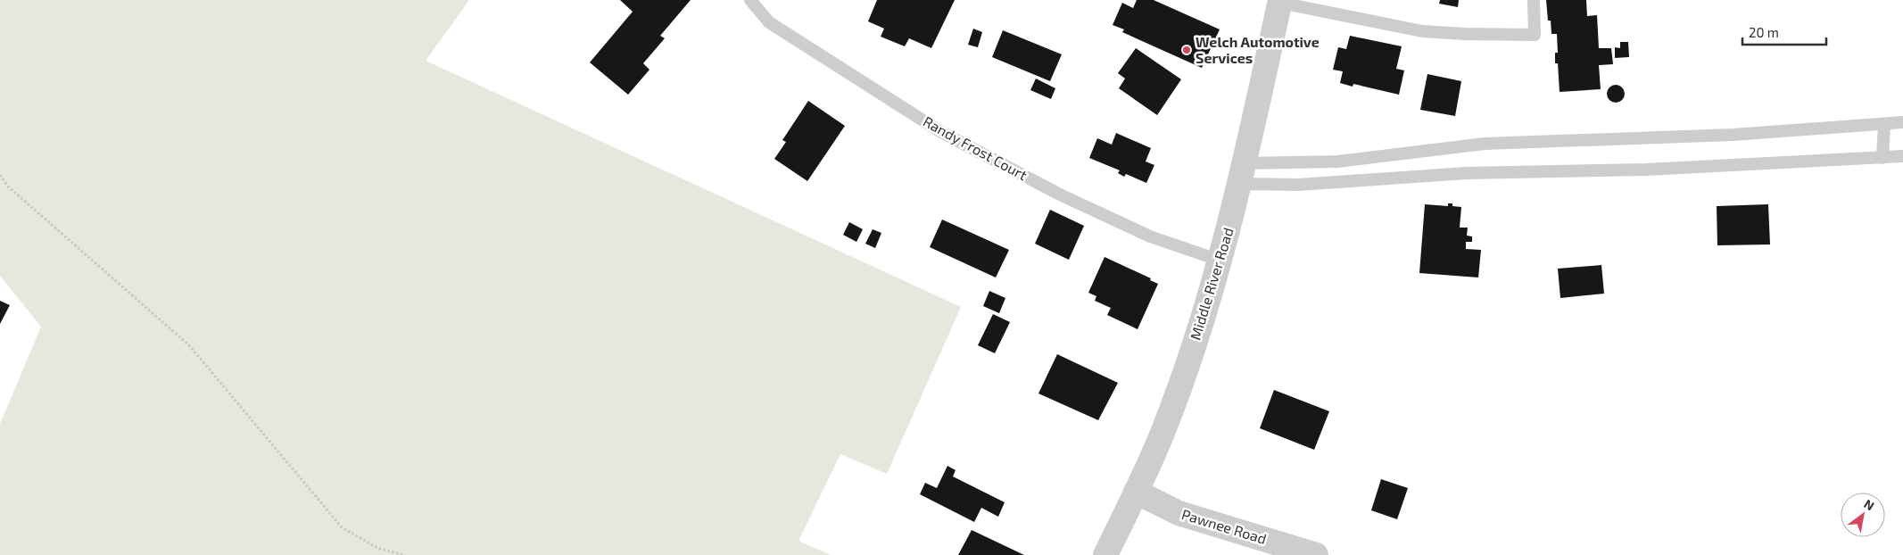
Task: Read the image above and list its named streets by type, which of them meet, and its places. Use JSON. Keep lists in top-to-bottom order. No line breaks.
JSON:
{"streets":{"street":["Middle River Road","Pawnee Road"],"lane":["Randy Frost Court"]},"crossings":[["Randy Frost Court","Middle River Road"],["Middle River Road","Pawnee Road"]],"places":["Welch Automotive Services"],"scale_bar":"20 m","north":"top right"}
